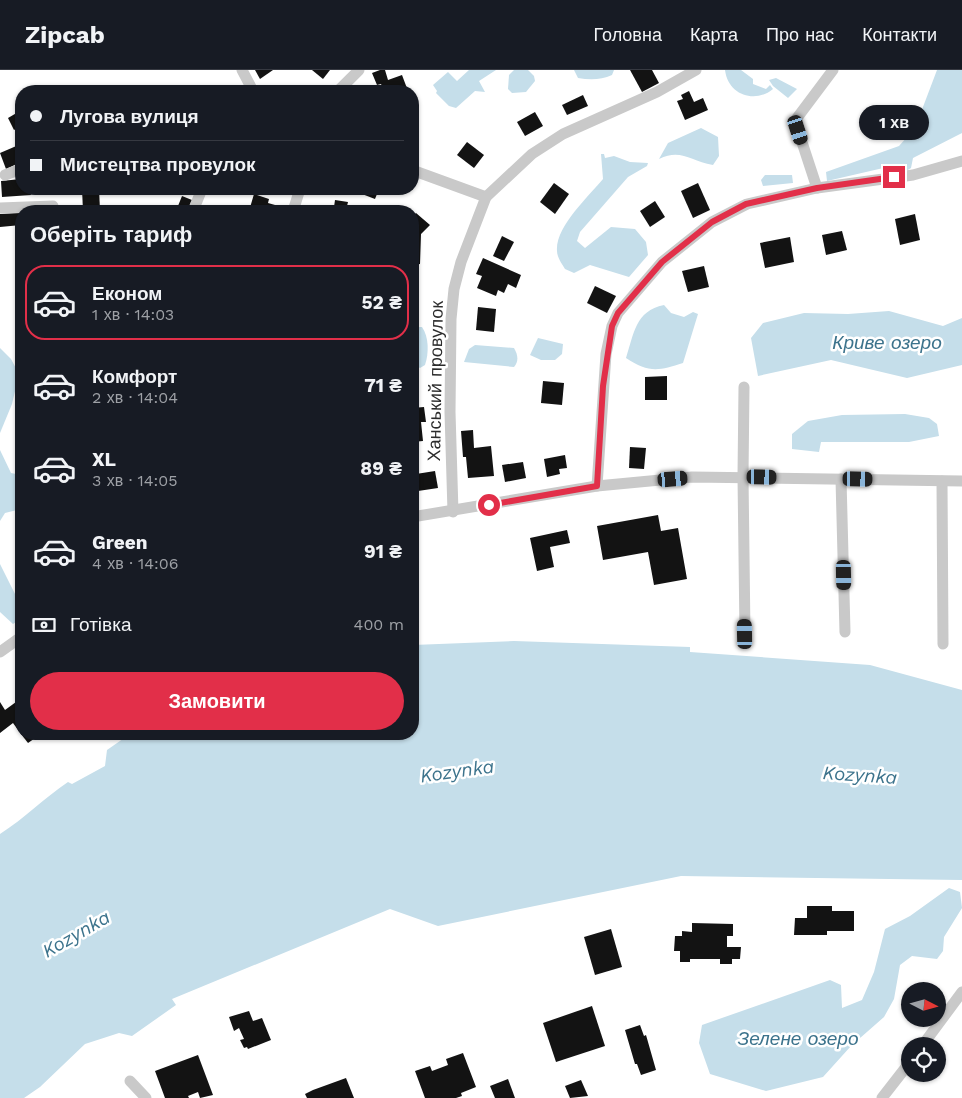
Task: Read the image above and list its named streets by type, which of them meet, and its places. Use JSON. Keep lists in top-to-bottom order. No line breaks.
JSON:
{"streets":{"street":["Ханський провулок"]},"water":["Криве озеро","Kozynka","Зелене озеро"],"north":"right","page":{"header":"Zipcab","nav":["Головна","Карта","Про нас","Контакти"],"banner":["Лугова вулиця","Мистецтва провулок"],"bubble":"1 хв","heading":"Оберіть тариф","list":[{"name":"Економ","note":"1 хв · 14:03","value":"52 ₴"},{"name":"Комфорт","note":"2 хв · 14:04","value":"71 ₴"},{"name":"XL","note":"3 хв · 14:05","value":"89 ₴"},{"name":"Green","note":"4 хв · 14:06","value":"91 ₴"}],"pay":["Готівка","400 m"],"buttons":"Замовити"}}
